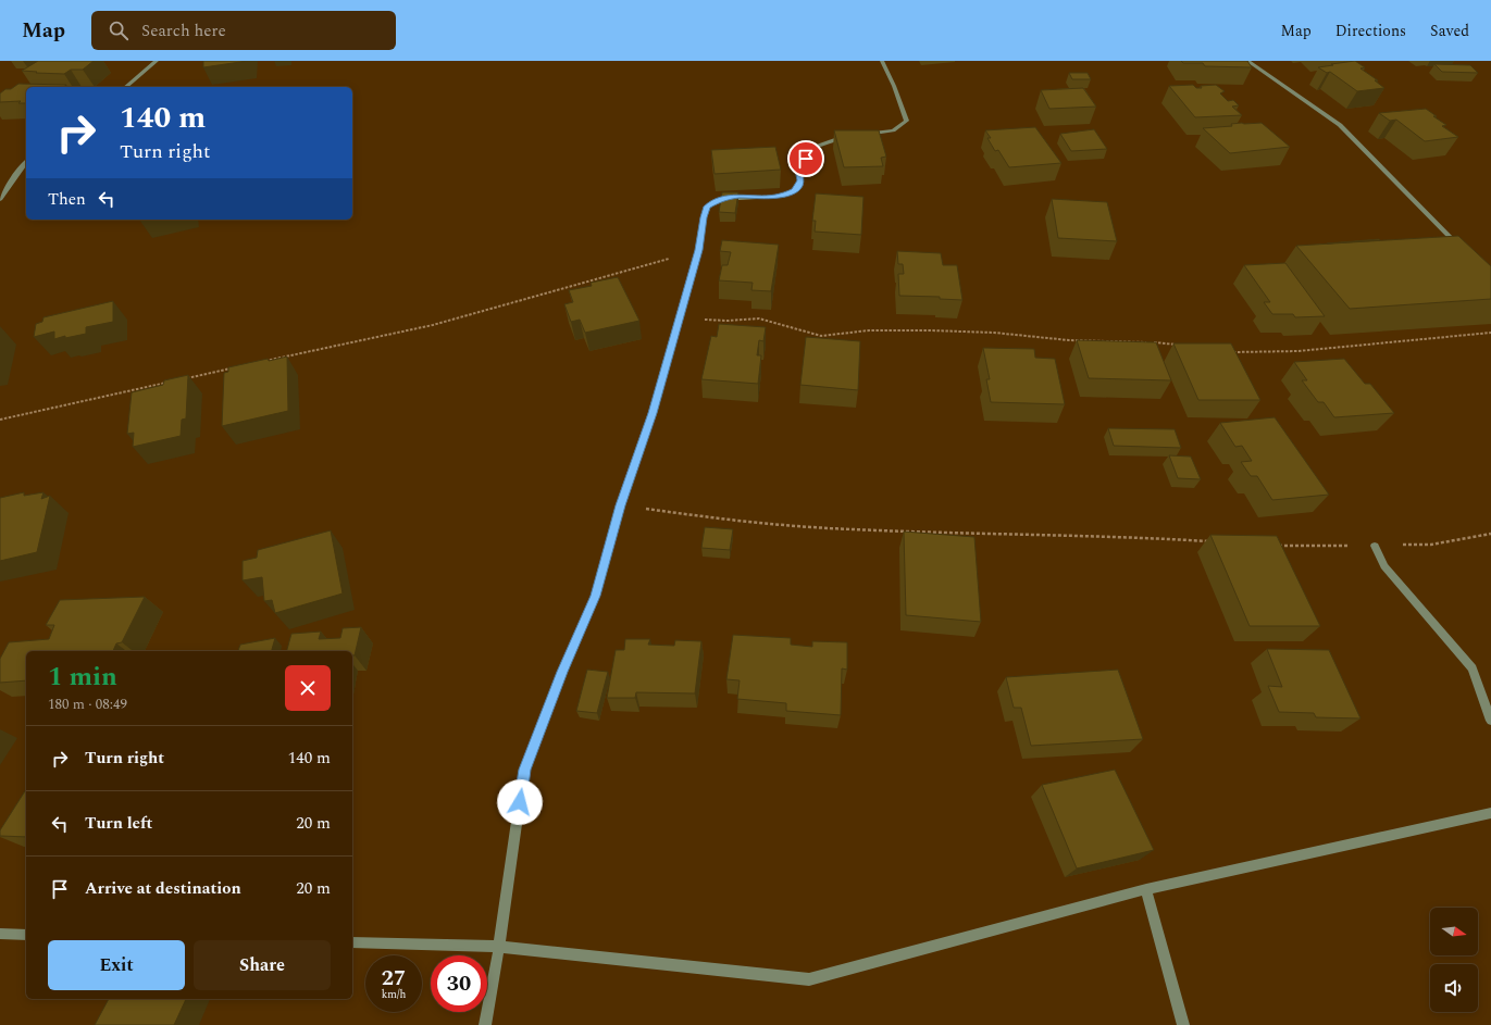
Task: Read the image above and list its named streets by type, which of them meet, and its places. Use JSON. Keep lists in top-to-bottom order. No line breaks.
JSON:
{"north":"right","page":{"header":"Map","search":"Search here","nav":["Map","Directions","Saved"],"turn":["140 m","Turn right"],"then":"Then","heading":["1 min","180 m · 08:49"],"list":[{"name":"Turn right","value":"140 m"},{"name":"Turn left","value":"20 m"},{"name":"Arrive at destination","value":"20 m"}],"buttons":["Exit","Share"],"speed":"27 km/h","limit":"30"}}
